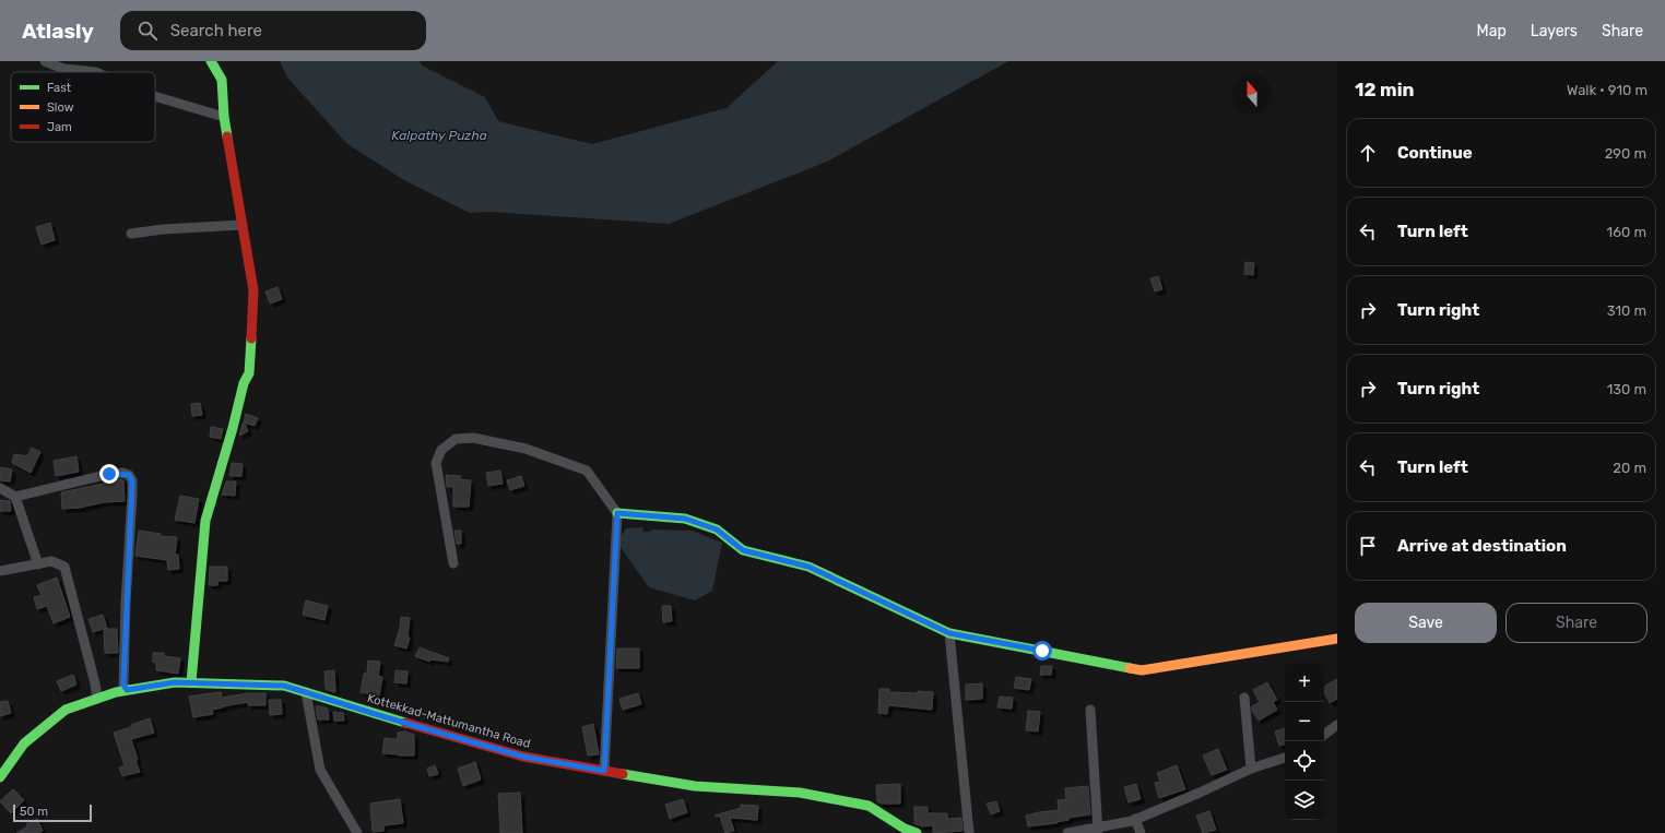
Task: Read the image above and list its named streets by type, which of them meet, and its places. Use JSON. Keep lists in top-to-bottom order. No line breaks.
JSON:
{"streets":{"street":["Kottekkad-Mattumantha Road"]},"water":["Kalpathy Puzha"],"legend":["Fast","Slow","Jam"],"scale_bar":"50 m","north":"top","page":{"header":"Atlasly","search":"Search here","nav":["Map","Layers","Share"],"heading":["12 min","Walk · 910 m"],"list":[["Continue","290 m"],["Turn left","160 m"],["Turn right","310 m"],["Turn right","130 m"],["Turn left","20 m"],"Arrive at destination"],"buttons":["Save","Share"],"map_buttons":["+","−"],"scale":"50 m"}}
